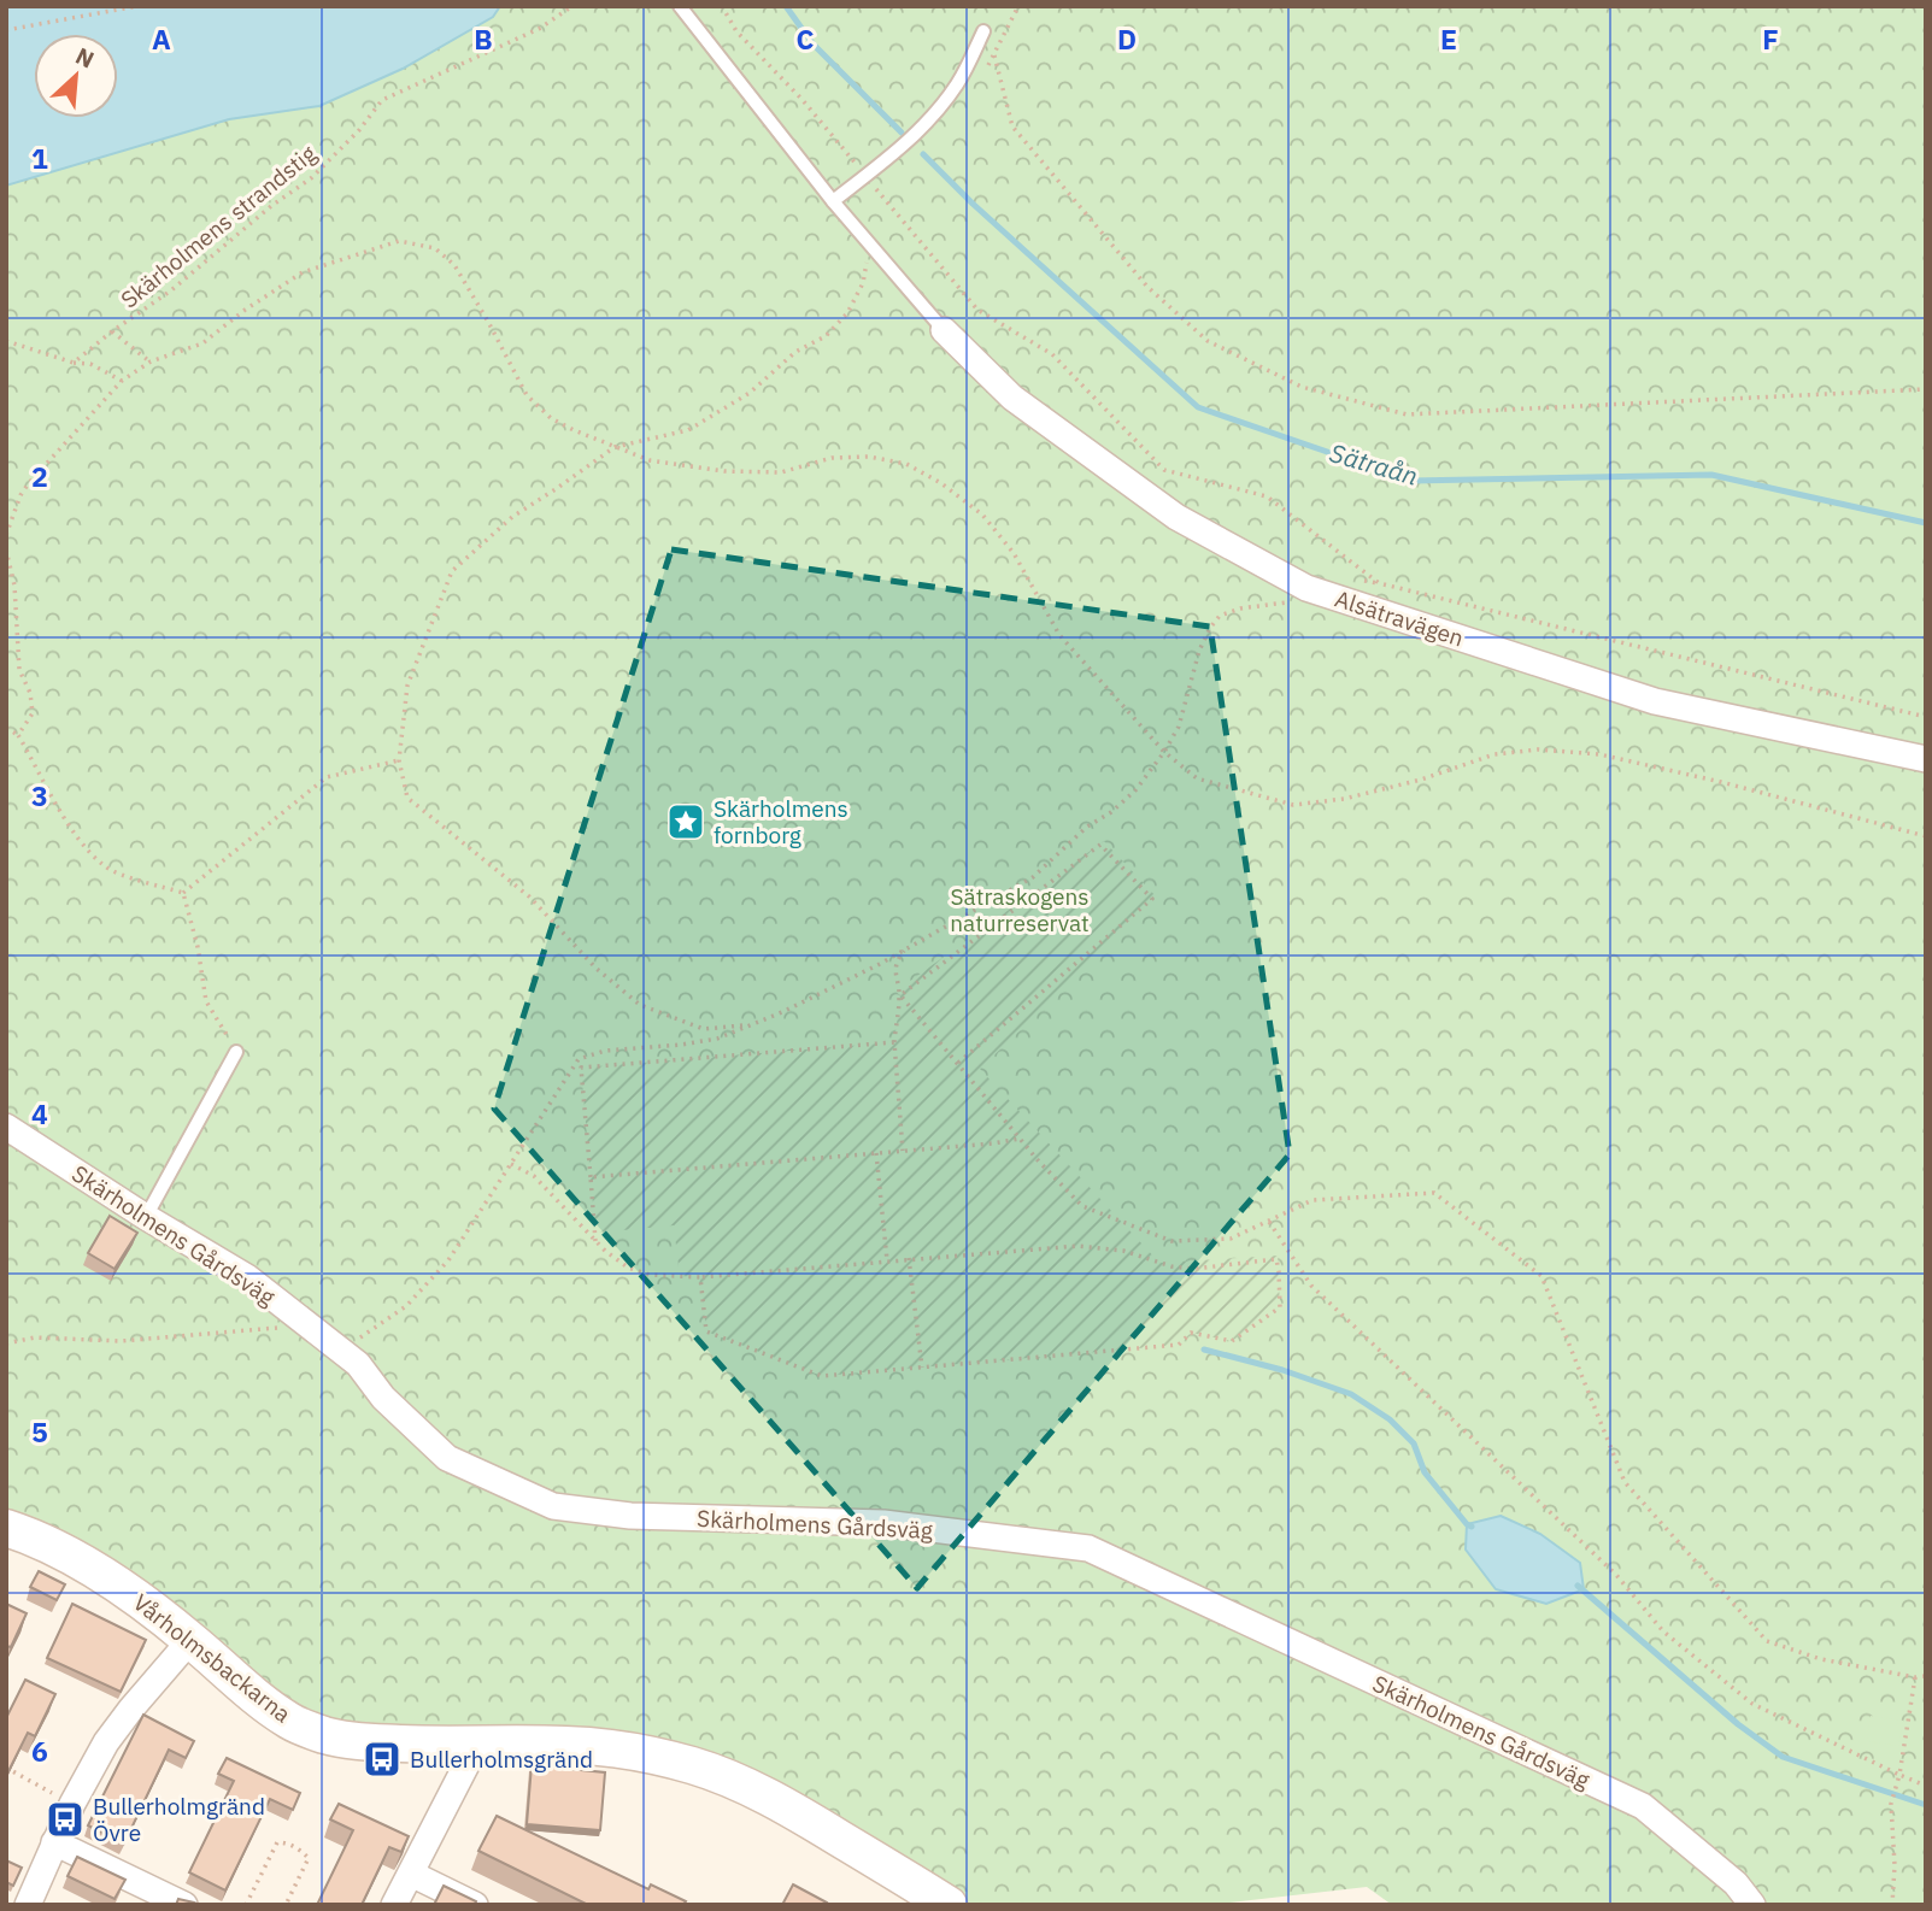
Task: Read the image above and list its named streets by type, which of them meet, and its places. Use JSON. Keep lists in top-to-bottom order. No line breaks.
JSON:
{"streets":{"street":["Alsätravägen","Skärholmens Gårdsväg","Vårholmsbackarna"],"path":["Skärholmens strandstig"]},"water":["Sätraån"],"parks":["Sätraskogens naturreservat"],"places":{"place":["Skärholmens fornborg"],"bus stop":["Bullerholmsgränd","Bullerholmgränd Övre"]},"north":"top right","grid":{"columns":["A","B","C","D","E","F"],"rows":["1","2","3","4","5","6"]}}
